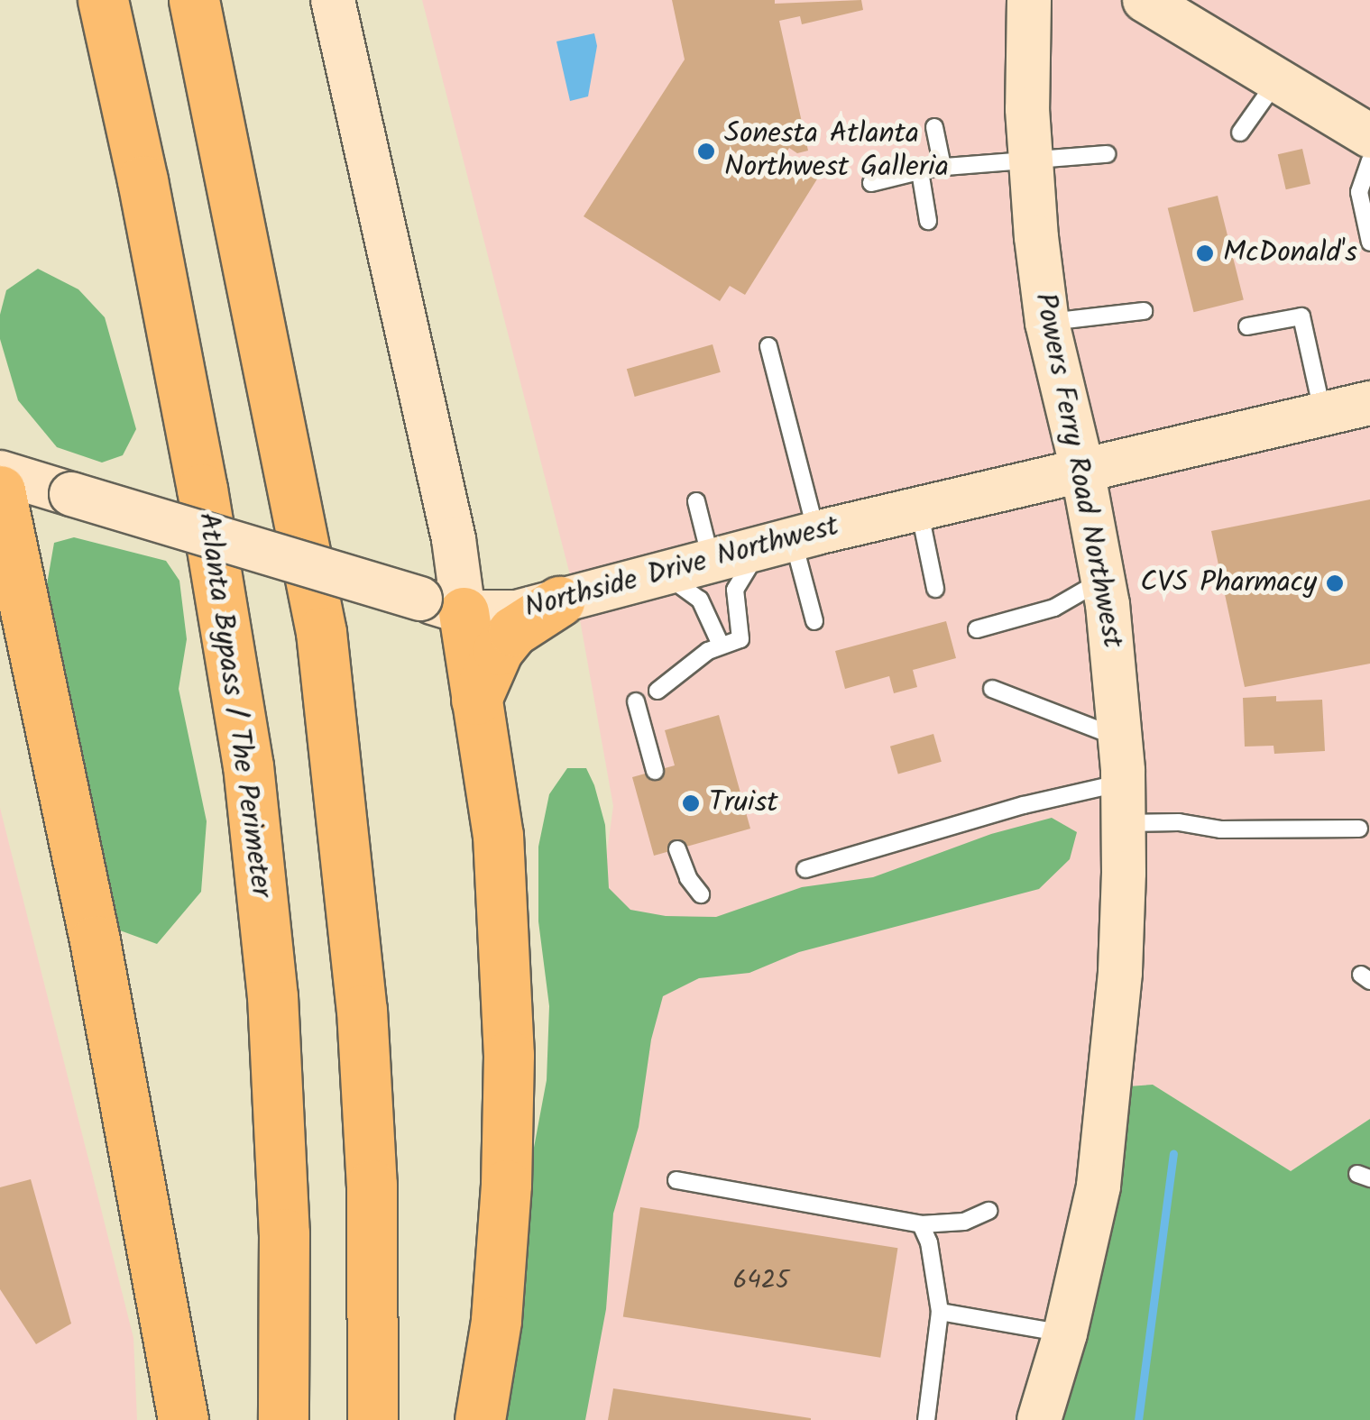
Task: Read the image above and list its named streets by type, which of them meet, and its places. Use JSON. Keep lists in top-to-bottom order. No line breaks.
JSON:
{"streets":{"highway":["Atlanta Bypass / The Perimeter"],"main road":["Powers Ferry Road Northwest","Northside Drive Northwest"]},"crossings":[["Powers Ferry Road Northwest","Northside Drive Northwest"]],"places":["Sonesta Atlanta Northwest Galleria","McDonald's","CVS Pharmacy","Truist"],"house_numbers":["6425"]}
